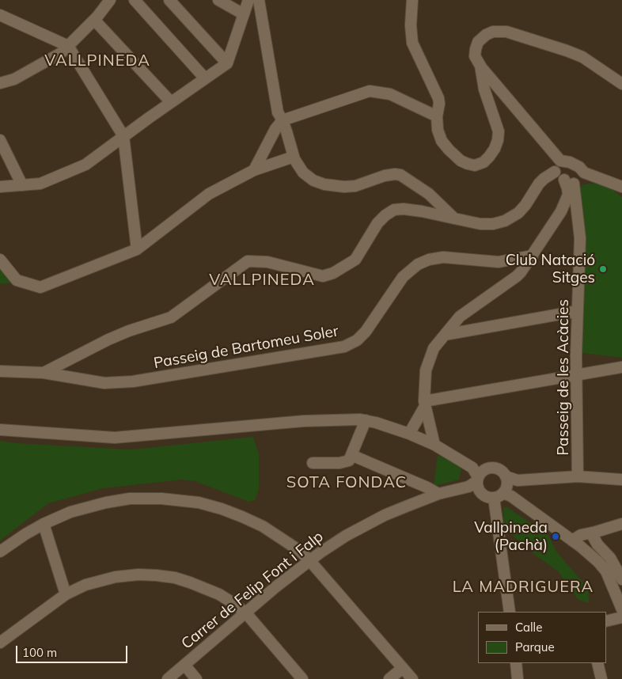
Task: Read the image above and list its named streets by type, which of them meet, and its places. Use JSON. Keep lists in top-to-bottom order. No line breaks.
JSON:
{"streets":{"street":["Passeig de Bartomeu Soler","Passeig de les Acàcies","Carrer de Felip Font i Falp"]},"districts":["VALLPINEDA","VALLPINEDA","SOTA FONDAC","LA MADRIGUERA"],"places":["Club Natació Sitges","Vallpineda (Pachà)"],"legend":["Calle","Parque"],"scale_bar":"100 m"}
